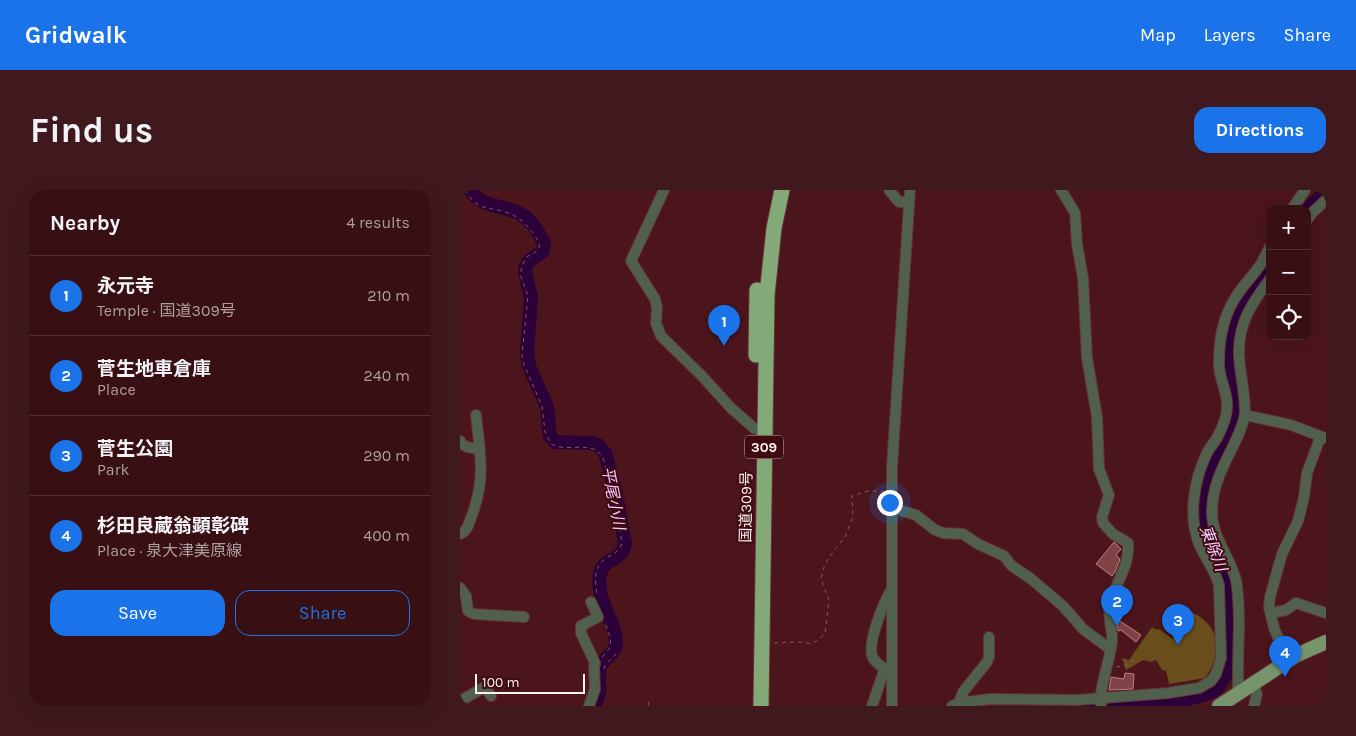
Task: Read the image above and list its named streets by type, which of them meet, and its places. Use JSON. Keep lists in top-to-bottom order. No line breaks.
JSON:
{"streets":{"highway":["309","国道309号"]},"water":["平尾小川","東除川"],"scale_bar":"100 m","page":{"header":"Gridwalk","nav":["Map","Layers","Share"],"buttons":["Directions",["Save","Share"]],"title":"Find us","heading":["Nearby","4 results"],"map_buttons":["+","−"],"list":[{"mark":"1","name":"永元寺","note":"Temple · 国道309号","value":"210 m"},{"mark":"2","name":"菅生地車倉庫","note":"Place","value":"240 m"},{"mark":"3","name":"菅生公園","note":"Park","value":"290 m"},{"mark":"4","name":"杉田良蔵翁顕彰碑","note":"Place · 泉大津美原線","value":"400 m"}],"pins":["1","2","3","4"],"scale":"100 m"}}
